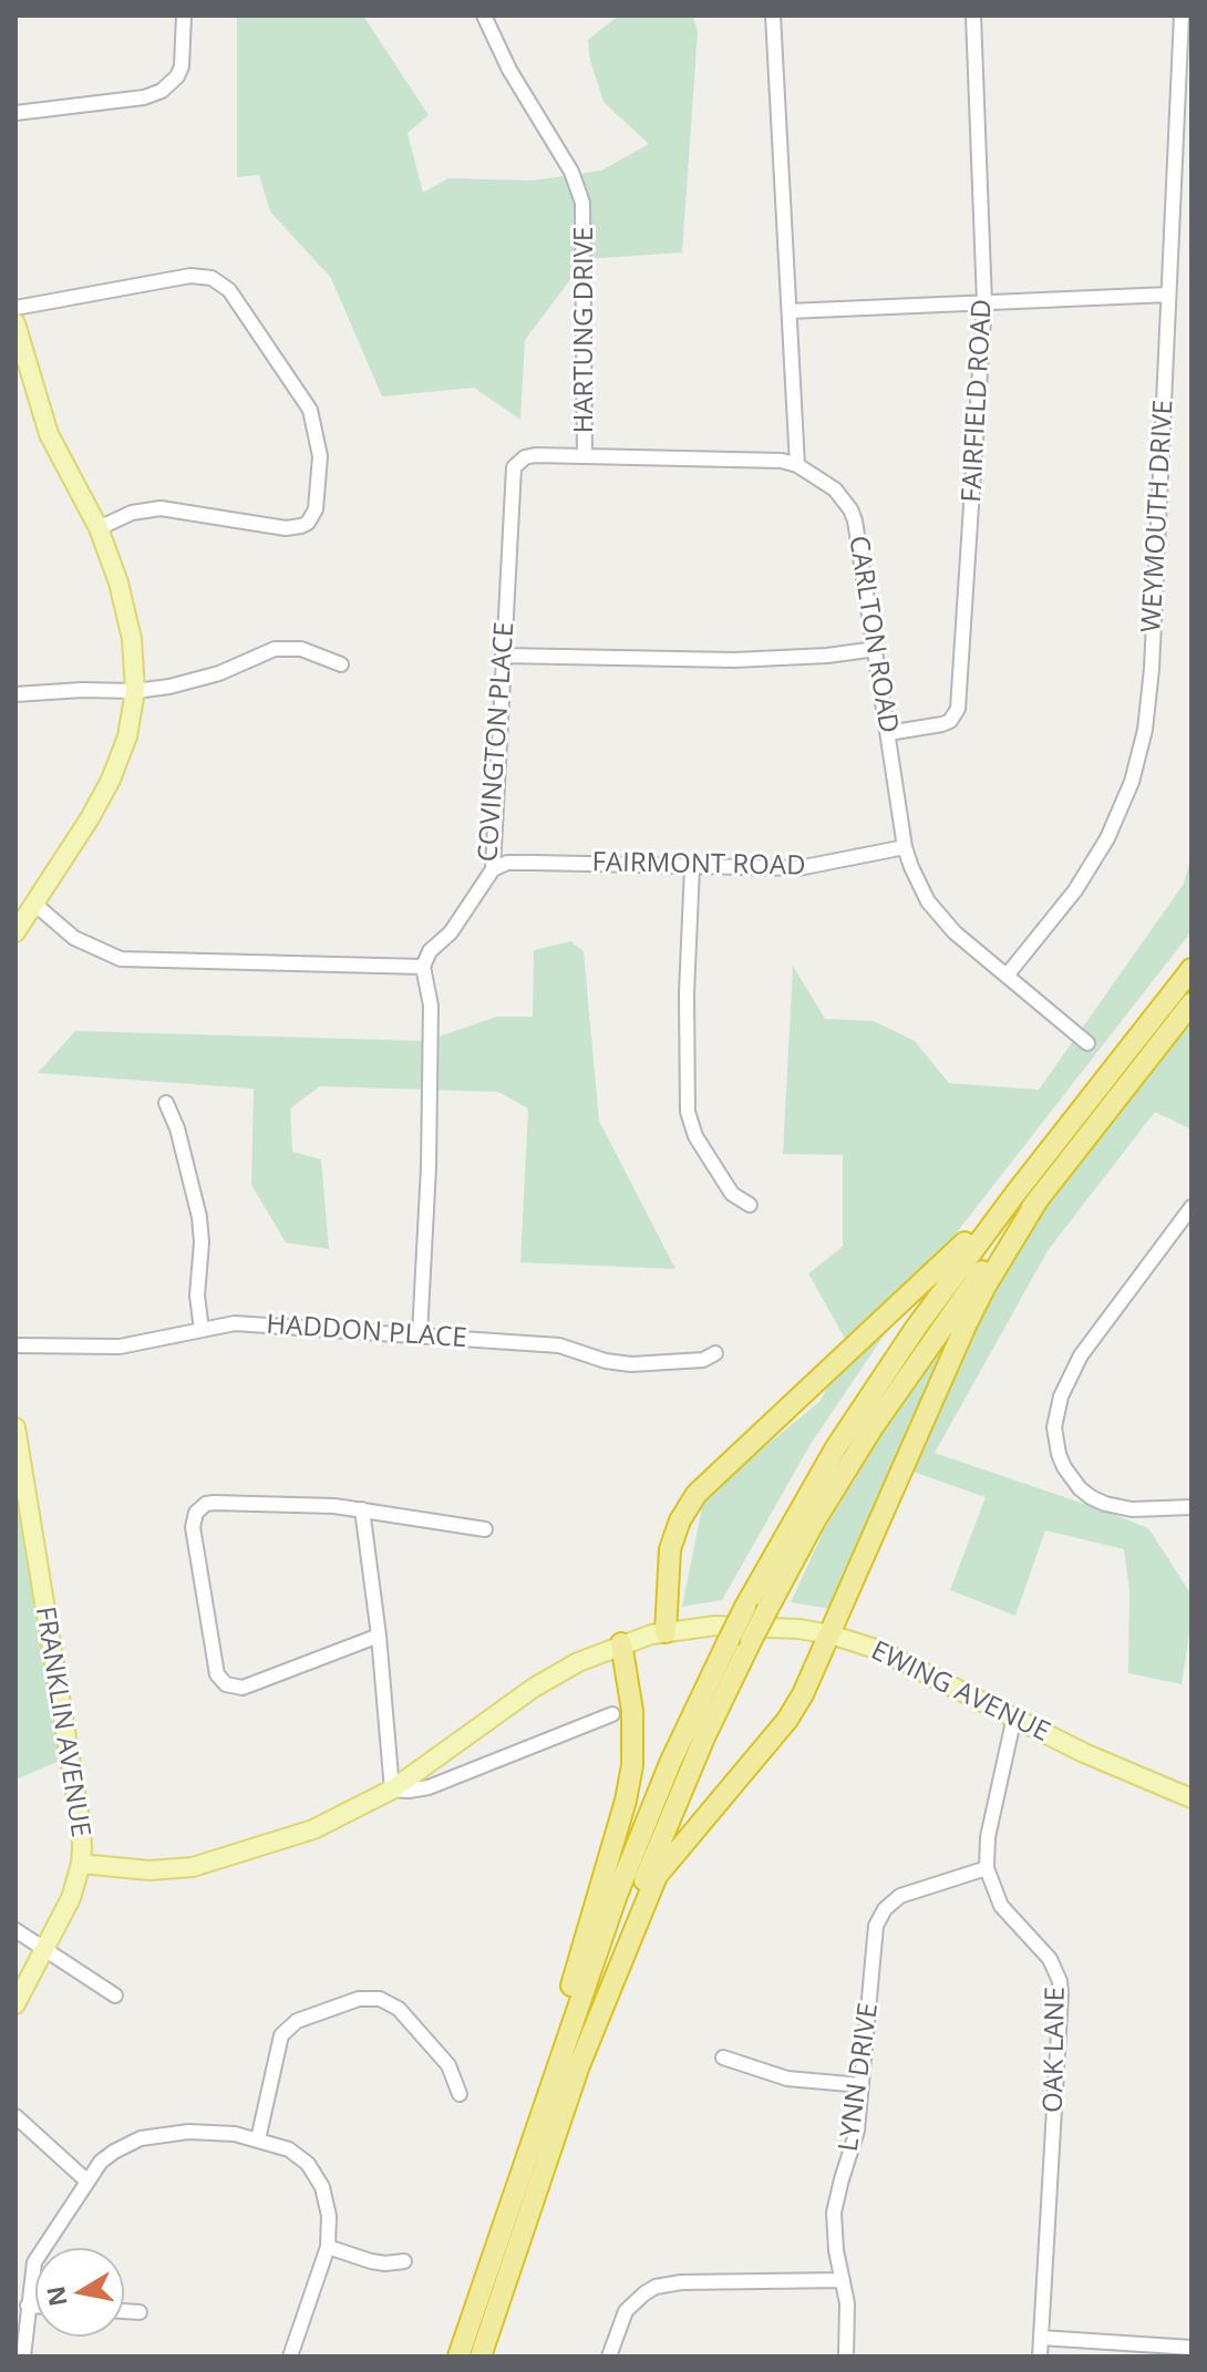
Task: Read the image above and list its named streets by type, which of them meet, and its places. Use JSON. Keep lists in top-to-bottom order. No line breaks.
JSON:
{"streets":{"main road":["EWING AVENUE","FRANKLIN AVENUE"],"street":["HARTUNG DRIVE","FAIRFIELD ROAD","WEYMOUTH DRIVE","CARLTON ROAD","COVINGTON PLACE","FAIRMONT ROAD","HADDON PLACE","OAK LANE","LYNN DRIVE"]},"crossings":[["HARTUNG DRIVE","CARLTON ROAD"],["HARTUNG DRIVE","COVINGTON PLACE"],["FAIRFIELD ROAD","CARLTON ROAD"],["WEYMOUTH DRIVE","CARLTON ROAD"],["CARLTON ROAD","FAIRMONT ROAD"],["COVINGTON PLACE","FAIRMONT ROAD"],["EWING AVENUE","FRANKLIN AVENUE"],["EWING AVENUE","OAK LANE"],["OAK LANE","LYNN DRIVE"]],"north":"left"}
